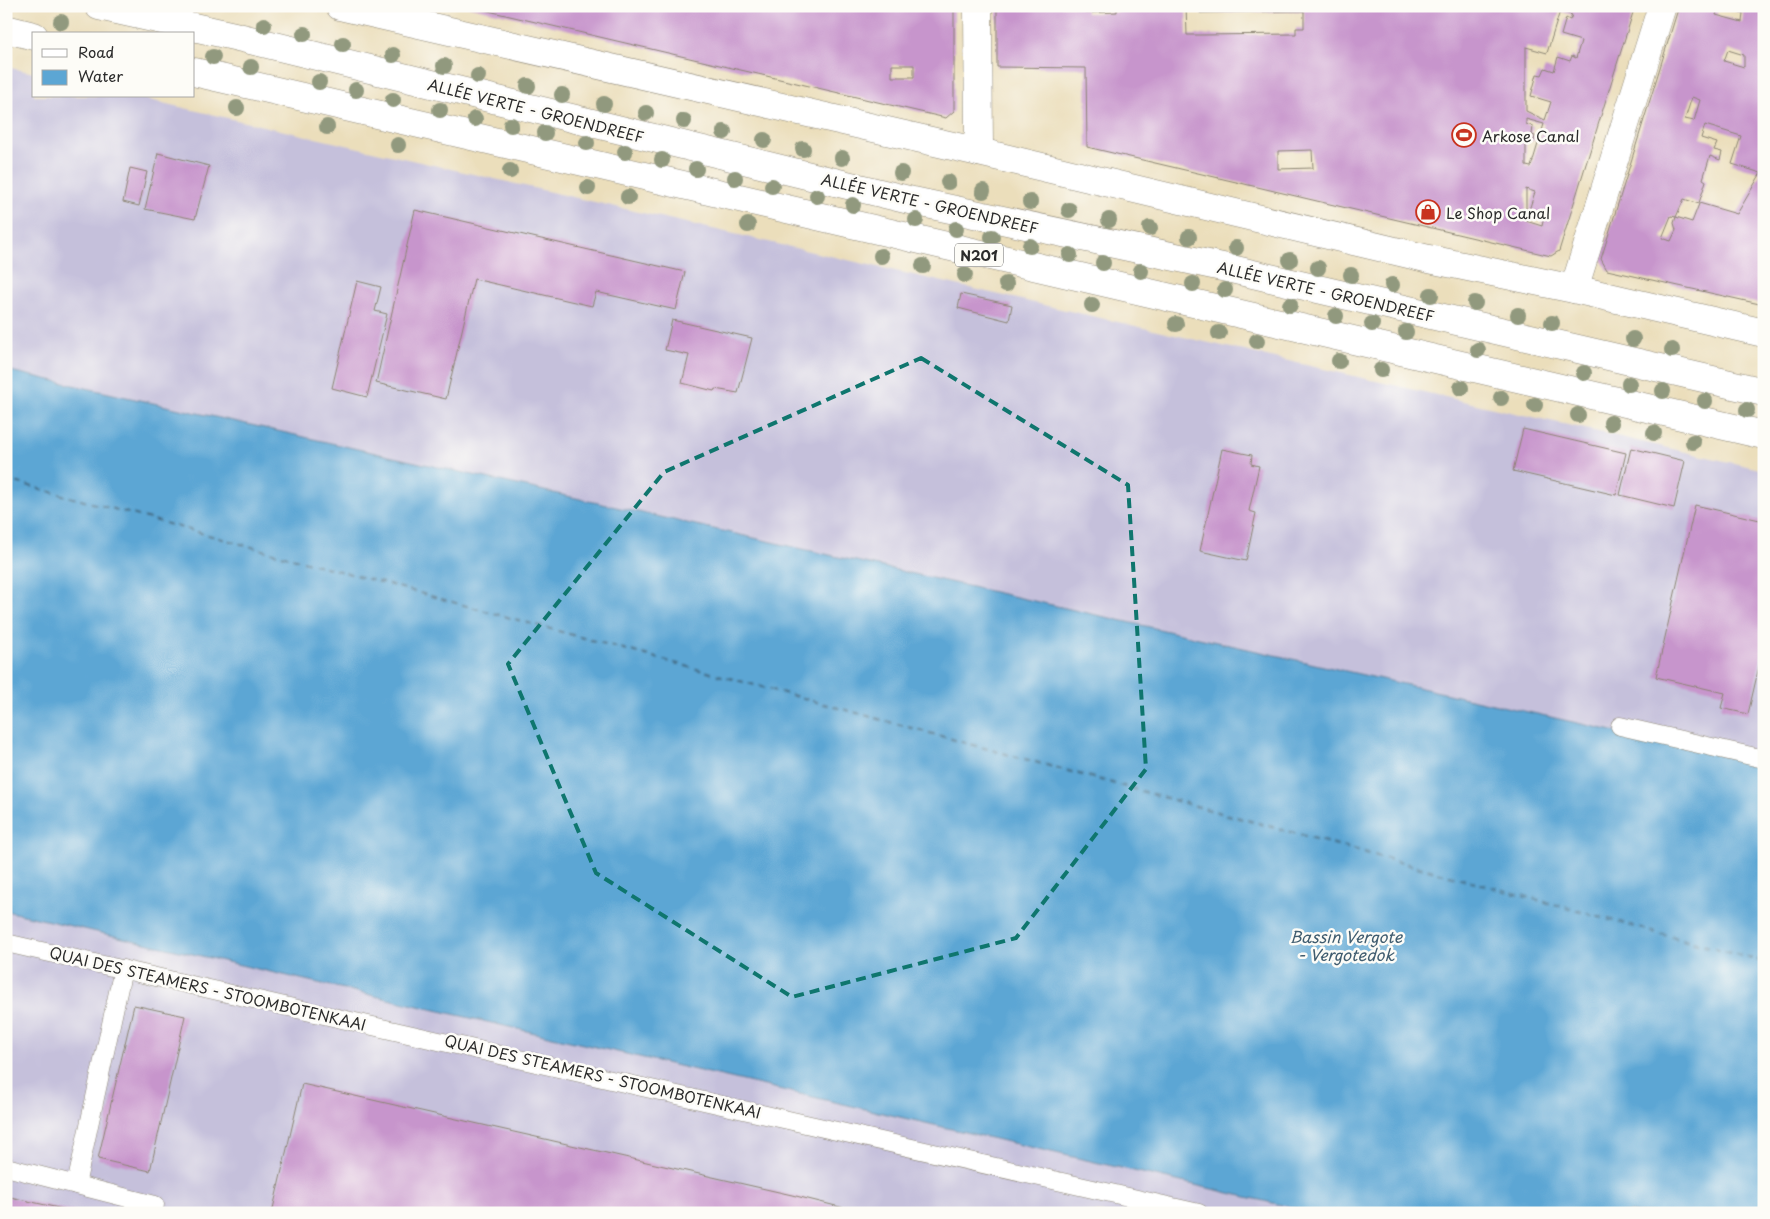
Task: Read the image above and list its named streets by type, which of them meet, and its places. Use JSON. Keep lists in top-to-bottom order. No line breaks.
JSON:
{"streets":{"main road":["ALLÉE VERTE - GROENDREEF","N201"],"lane":["QUAI DES STEAMERS - STOOMBOTENKAAI"]},"water":["Bassin Vergote - Vergotedok"],"places":{"sports":["Arkose Canal"],"shop":["Le Shop Canal"]},"legend":["Road","Water"]}
